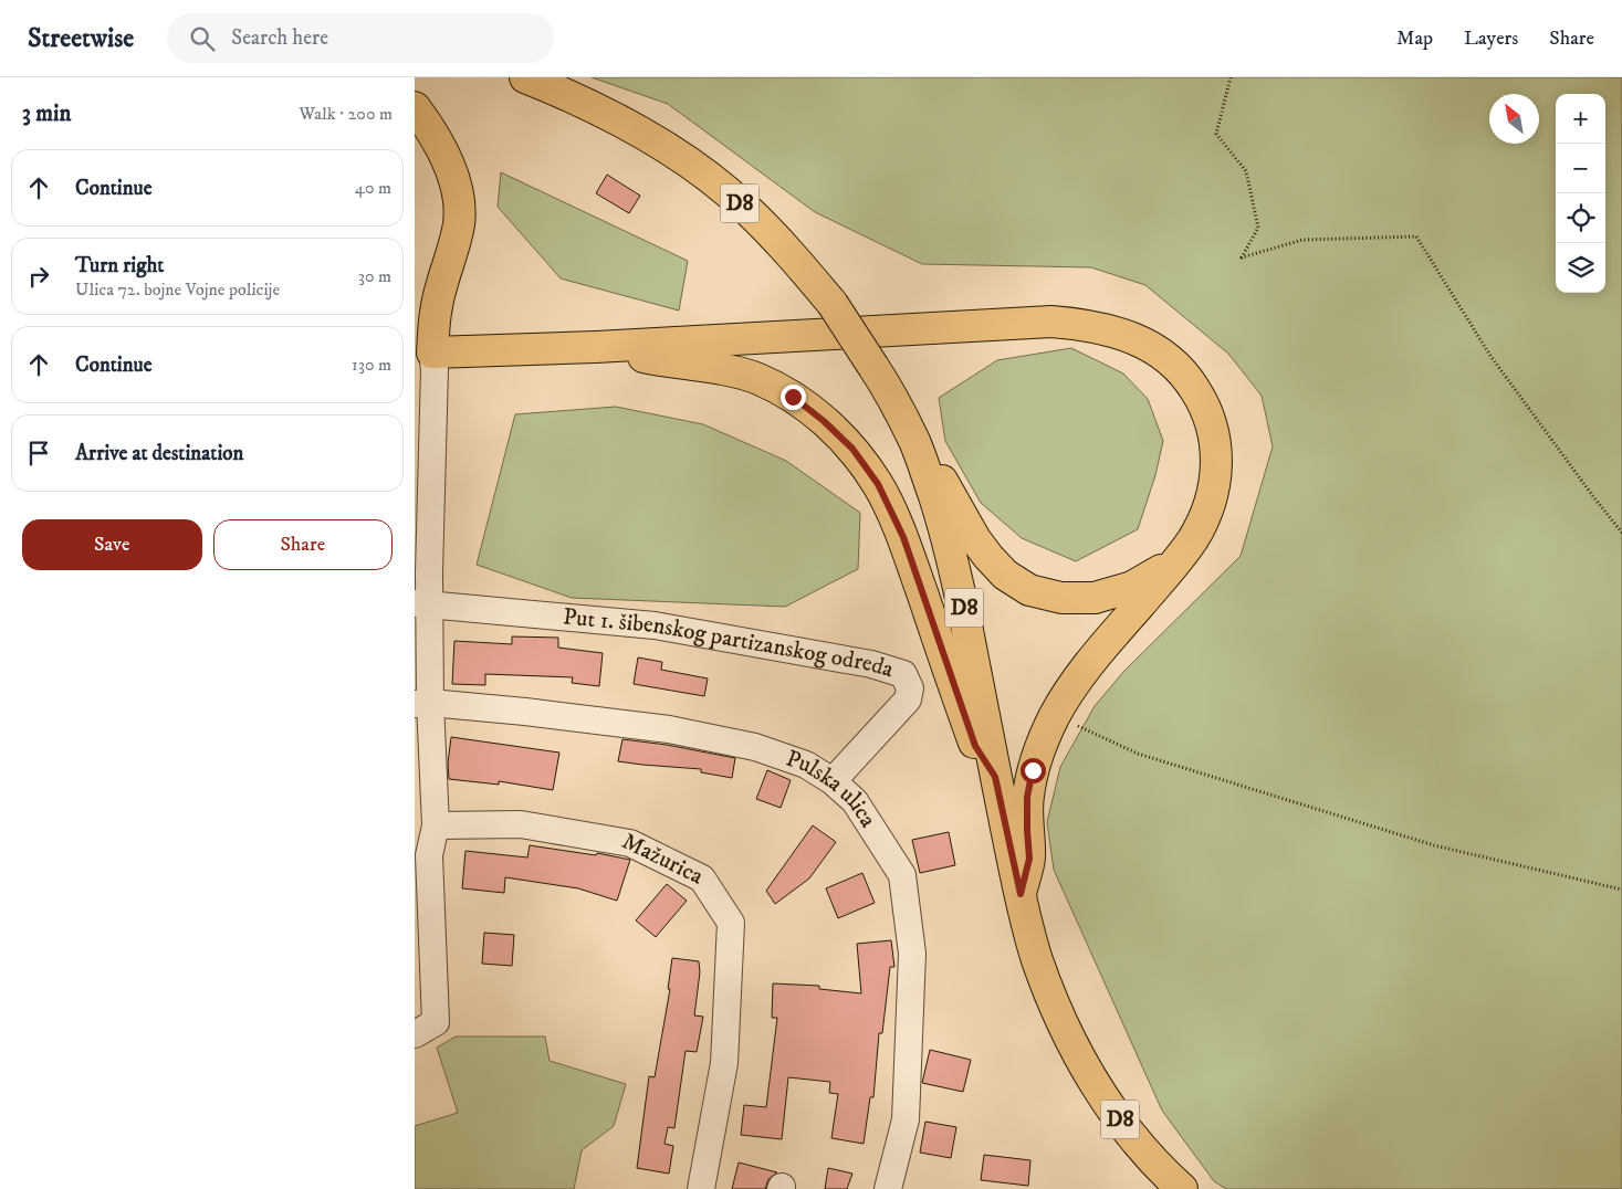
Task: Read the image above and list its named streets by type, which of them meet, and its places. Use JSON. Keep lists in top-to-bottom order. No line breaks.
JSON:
{"streets":{"main road":["D8"],"street":["Put 1. šibenskog partizanskog odreda","Pulska ulica","Mažurica"]},"crossings":[["Put 1. šibenskog partizanskog odreda","Pulska ulica"]],"north":"top left","page":{"header":"Streetwise","search":"Search here","nav":["Map","Layers","Share"],"heading":["3 min","Walk · 200 m"],"map_buttons":["+","−"],"list":[["Continue","40 m"],["Turn right","Ulica 72. bojne Vojne policije","30 m"],["Continue","130 m"],"Arrive at destination"],"buttons":["Save","Share"]}}
